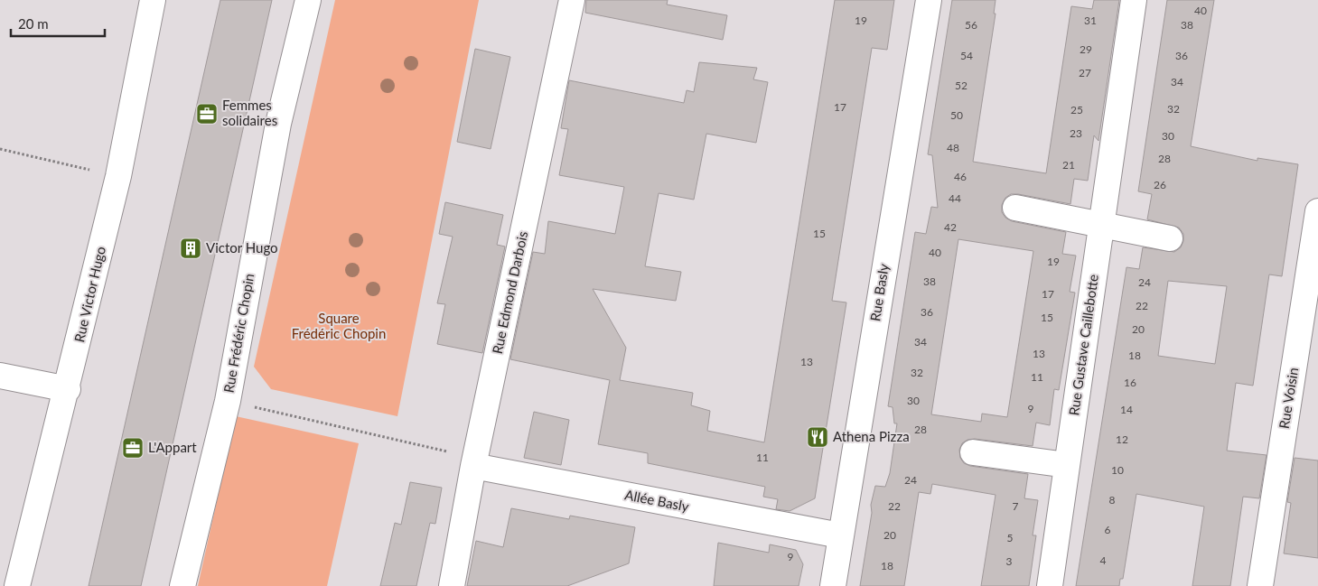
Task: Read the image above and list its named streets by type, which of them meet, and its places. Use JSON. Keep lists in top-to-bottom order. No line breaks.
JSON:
{"streets":{"street":["Rue Edmond Darbois","Rue Basly","Rue Victor Hugo","Rue Frédéric Chopin","Rue Gustave Caillebotte","Rue Voisin","Allée Basly"]},"crossings":[["Rue Edmond Darbois","Allée Basly"],["Rue Basly","Allée Basly"]],"parks":["Square Frédéric Chopin"],"places":{"office":["Femmes solidaires","L'Appart"],"building":["Victor Hugo"],"restaurant":["Athena Pizza"]},"house_numbers":["40","19","31","56","38","29","54","36","27","34","52","17","32","25","50","23","30","48","28","21","46","26","44","42","15","40","19","38","24","17","22","36","15","20","34","13","18","13","32","11","16","30","9","14","28","12","11","10","24","8","22","7","6","20","5","9","4","3","18"],"scale_bar":"20 m"}
